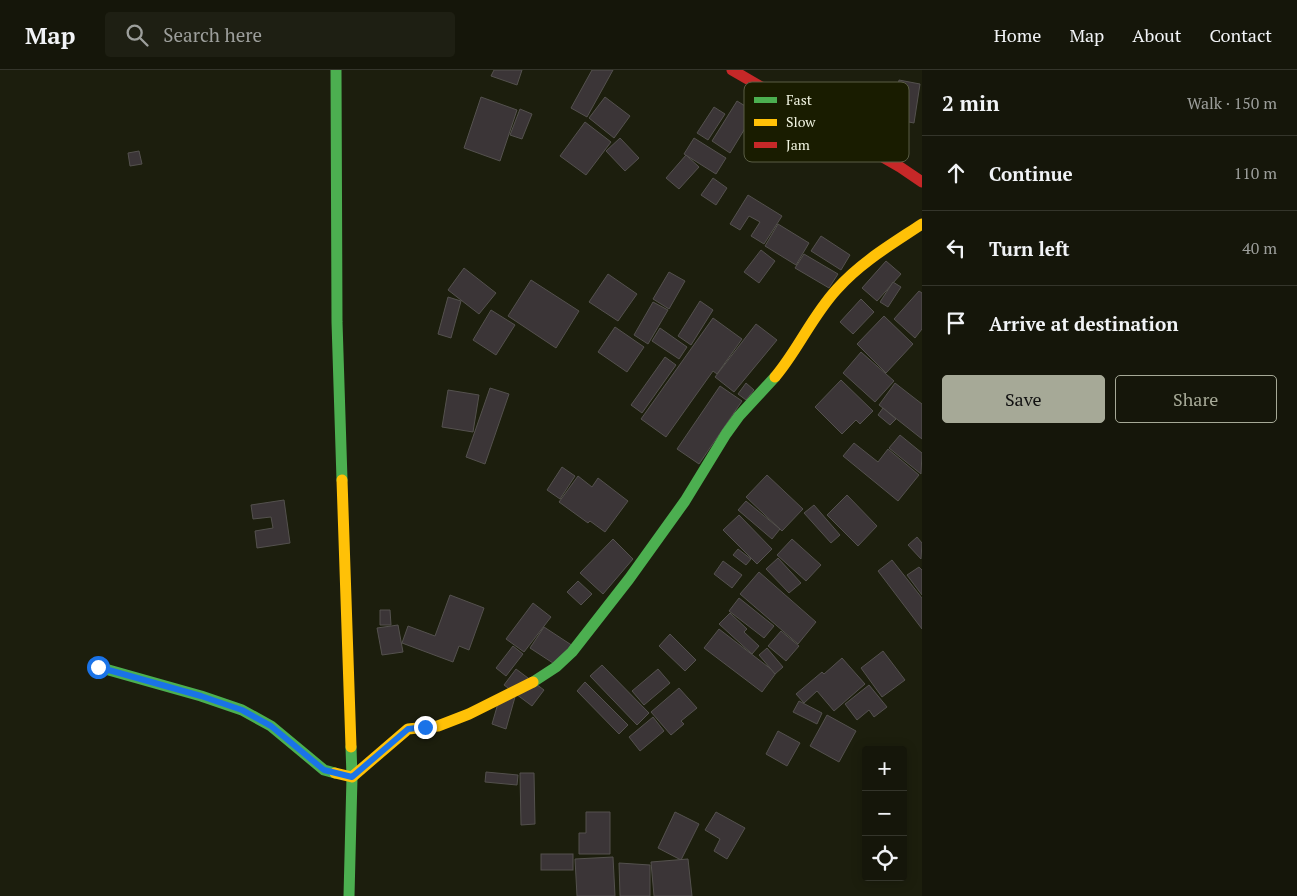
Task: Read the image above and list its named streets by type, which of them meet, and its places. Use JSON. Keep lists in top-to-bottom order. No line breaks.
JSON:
{"legend":["Fast","Slow","Jam"],"page":{"header":"Map","search":"Search here","nav":["Home","Map","About","Contact"],"heading":["2 min","Walk · 150 m"],"list":[["Continue","110 m"],["Turn left","40 m"],"Arrive at destination"],"buttons":["Save","Share"],"map_buttons":["+","−"]}}
